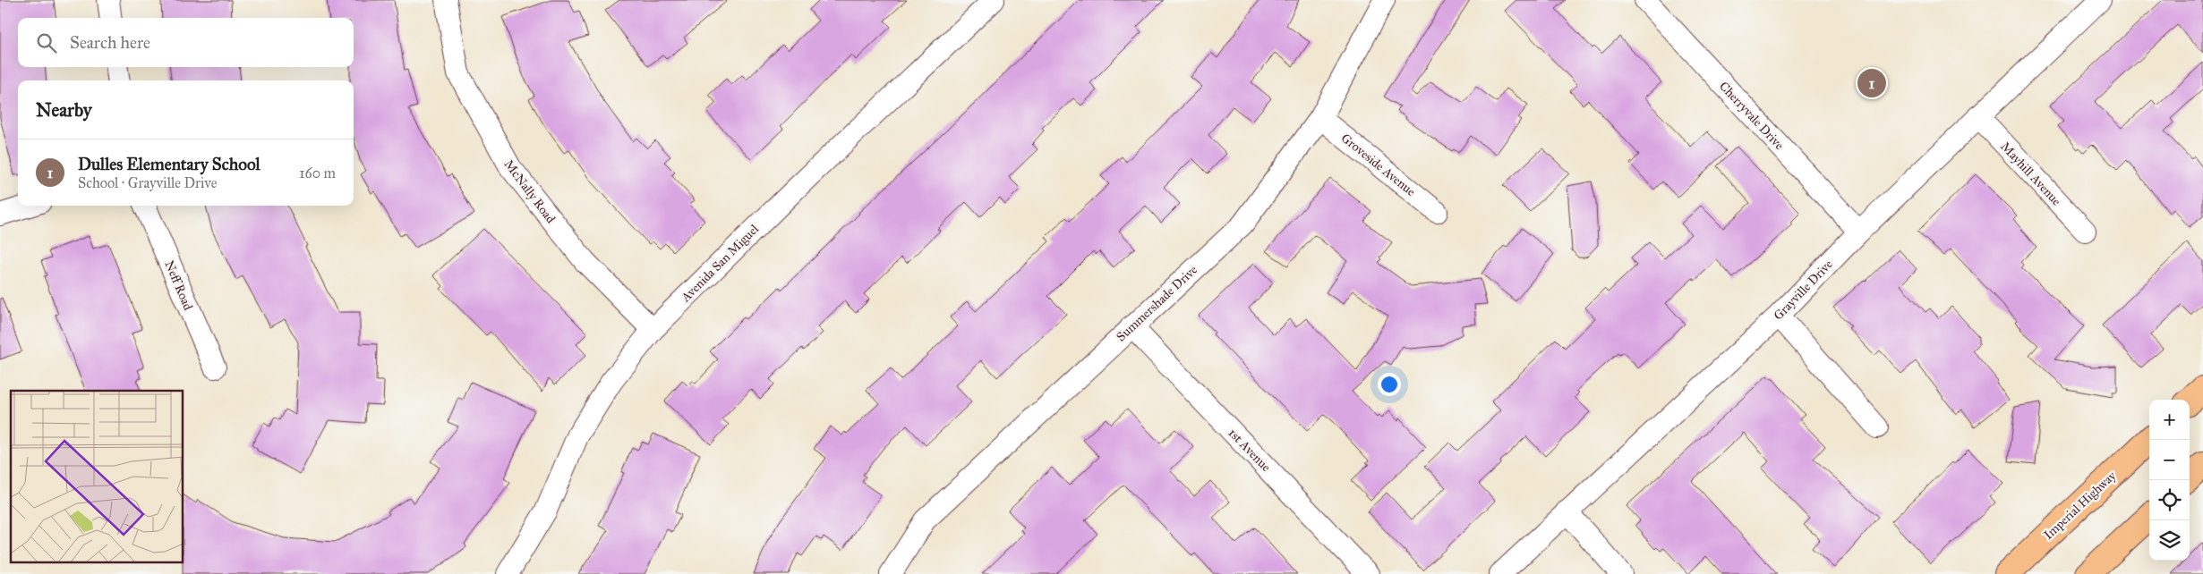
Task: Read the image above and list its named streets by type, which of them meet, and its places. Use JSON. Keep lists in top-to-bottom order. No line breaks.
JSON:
{"streets":{"main road":["Imperial Highway"],"street":["Cherryvale Drive","Groveside Avenue","Mayhill Avenue","McNally Road","Avenida San Miguel","Neff Road","Grayville Drive","Summershade Drive","1st Avenue"]},"crossings":[["Cherryvale Drive","Grayville Drive"],["Groveside Avenue","Summershade Drive"],["Mayhill Avenue","Grayville Drive"],["McNally Road","Avenida San Miguel"],["Summershade Drive","1st Avenue"]],"page":{"search":"Search here","pins":"1","heading":"Nearby","list":[{"mark":"1","name":"Dulles Elementary School","note":"School · Grayville Drive","value":"160 m"}],"map_buttons":["+","−"]}}
